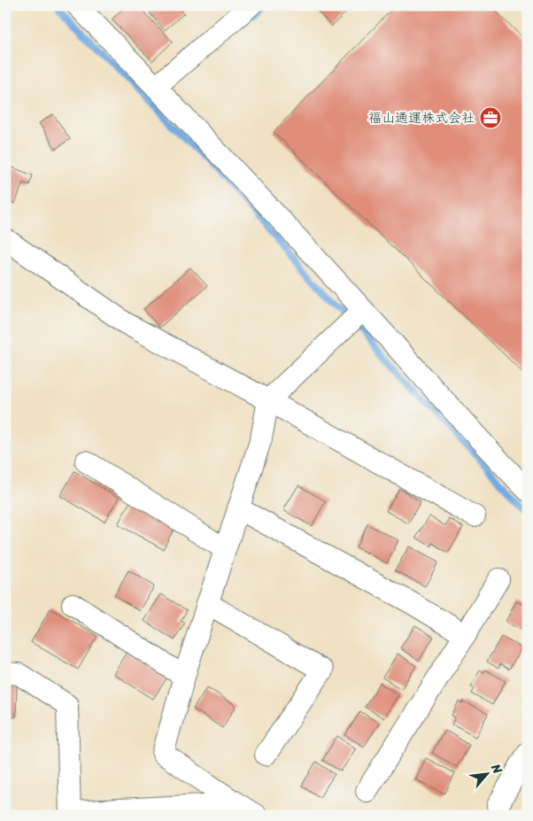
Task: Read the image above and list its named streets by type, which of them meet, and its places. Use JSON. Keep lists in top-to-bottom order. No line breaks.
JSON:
{"places":{"office":["福山通運株式会社"]},"north":"top right"}
